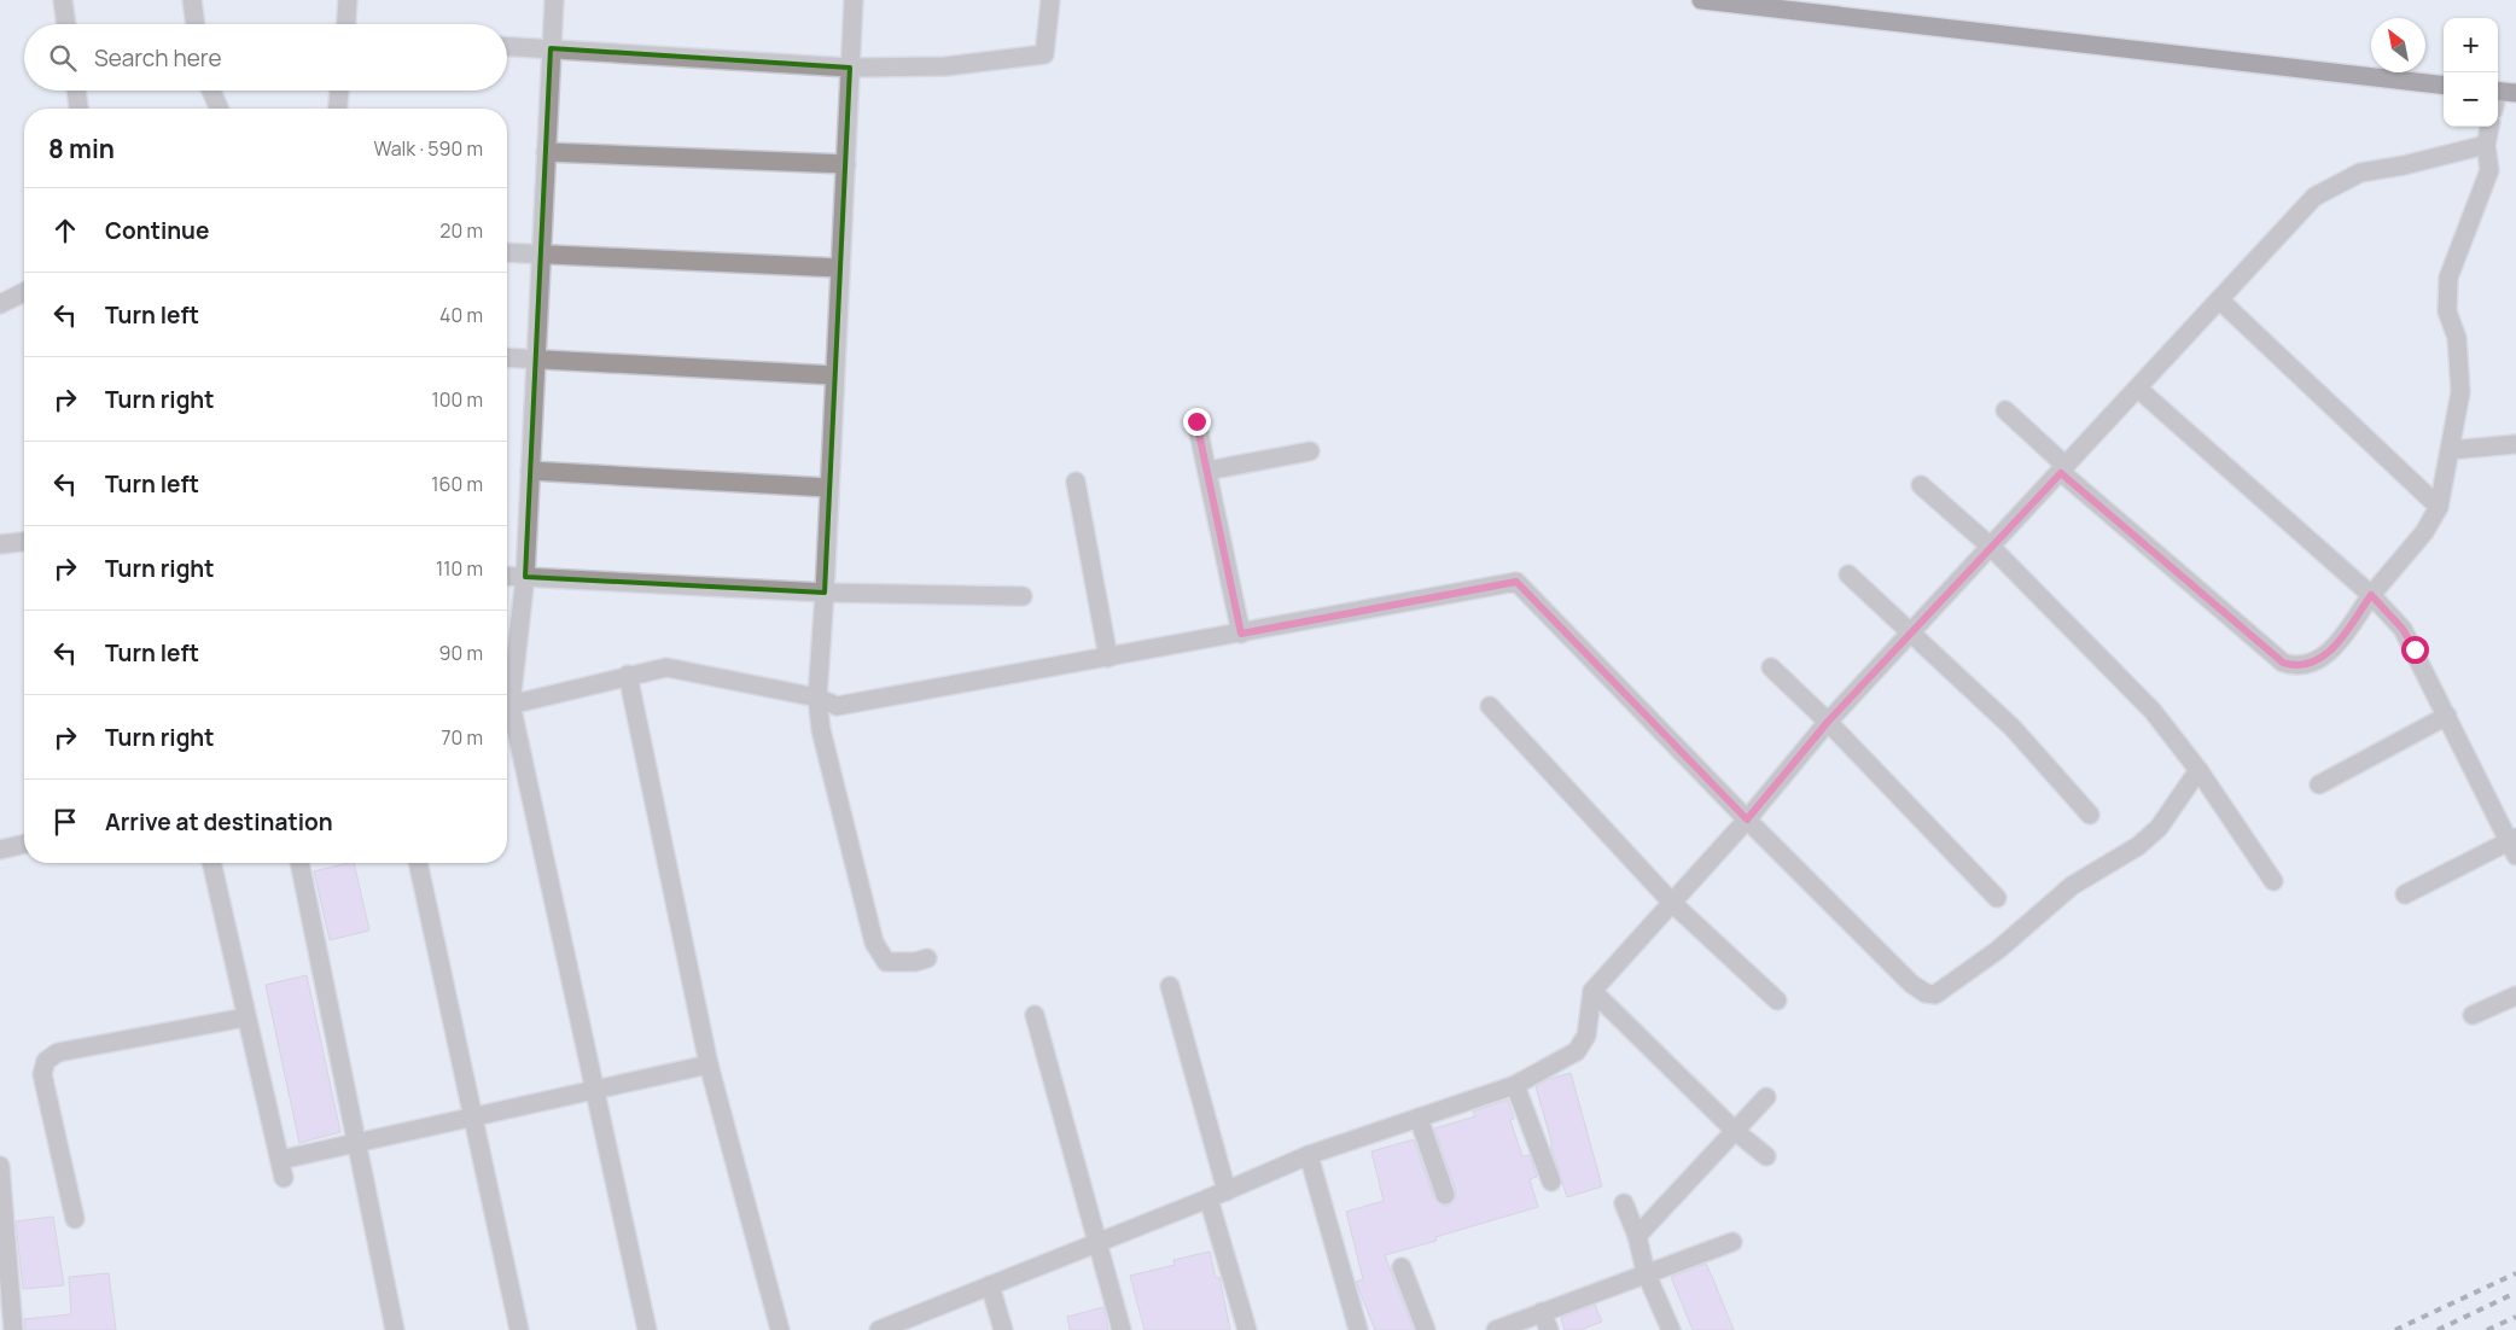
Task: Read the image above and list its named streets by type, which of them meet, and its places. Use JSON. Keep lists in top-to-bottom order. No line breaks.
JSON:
{"north":"top left","page":{"map_buttons":["+","−"],"search":"Search here","heading":["8 min","Walk · 590 m"],"list":[["Continue","20 m"],["Turn left","40 m"],["Turn right","100 m"],["Turn left","160 m"],["Turn right","110 m"],["Turn left","90 m"],["Turn right","70 m"],"Arrive at destination"]}}
